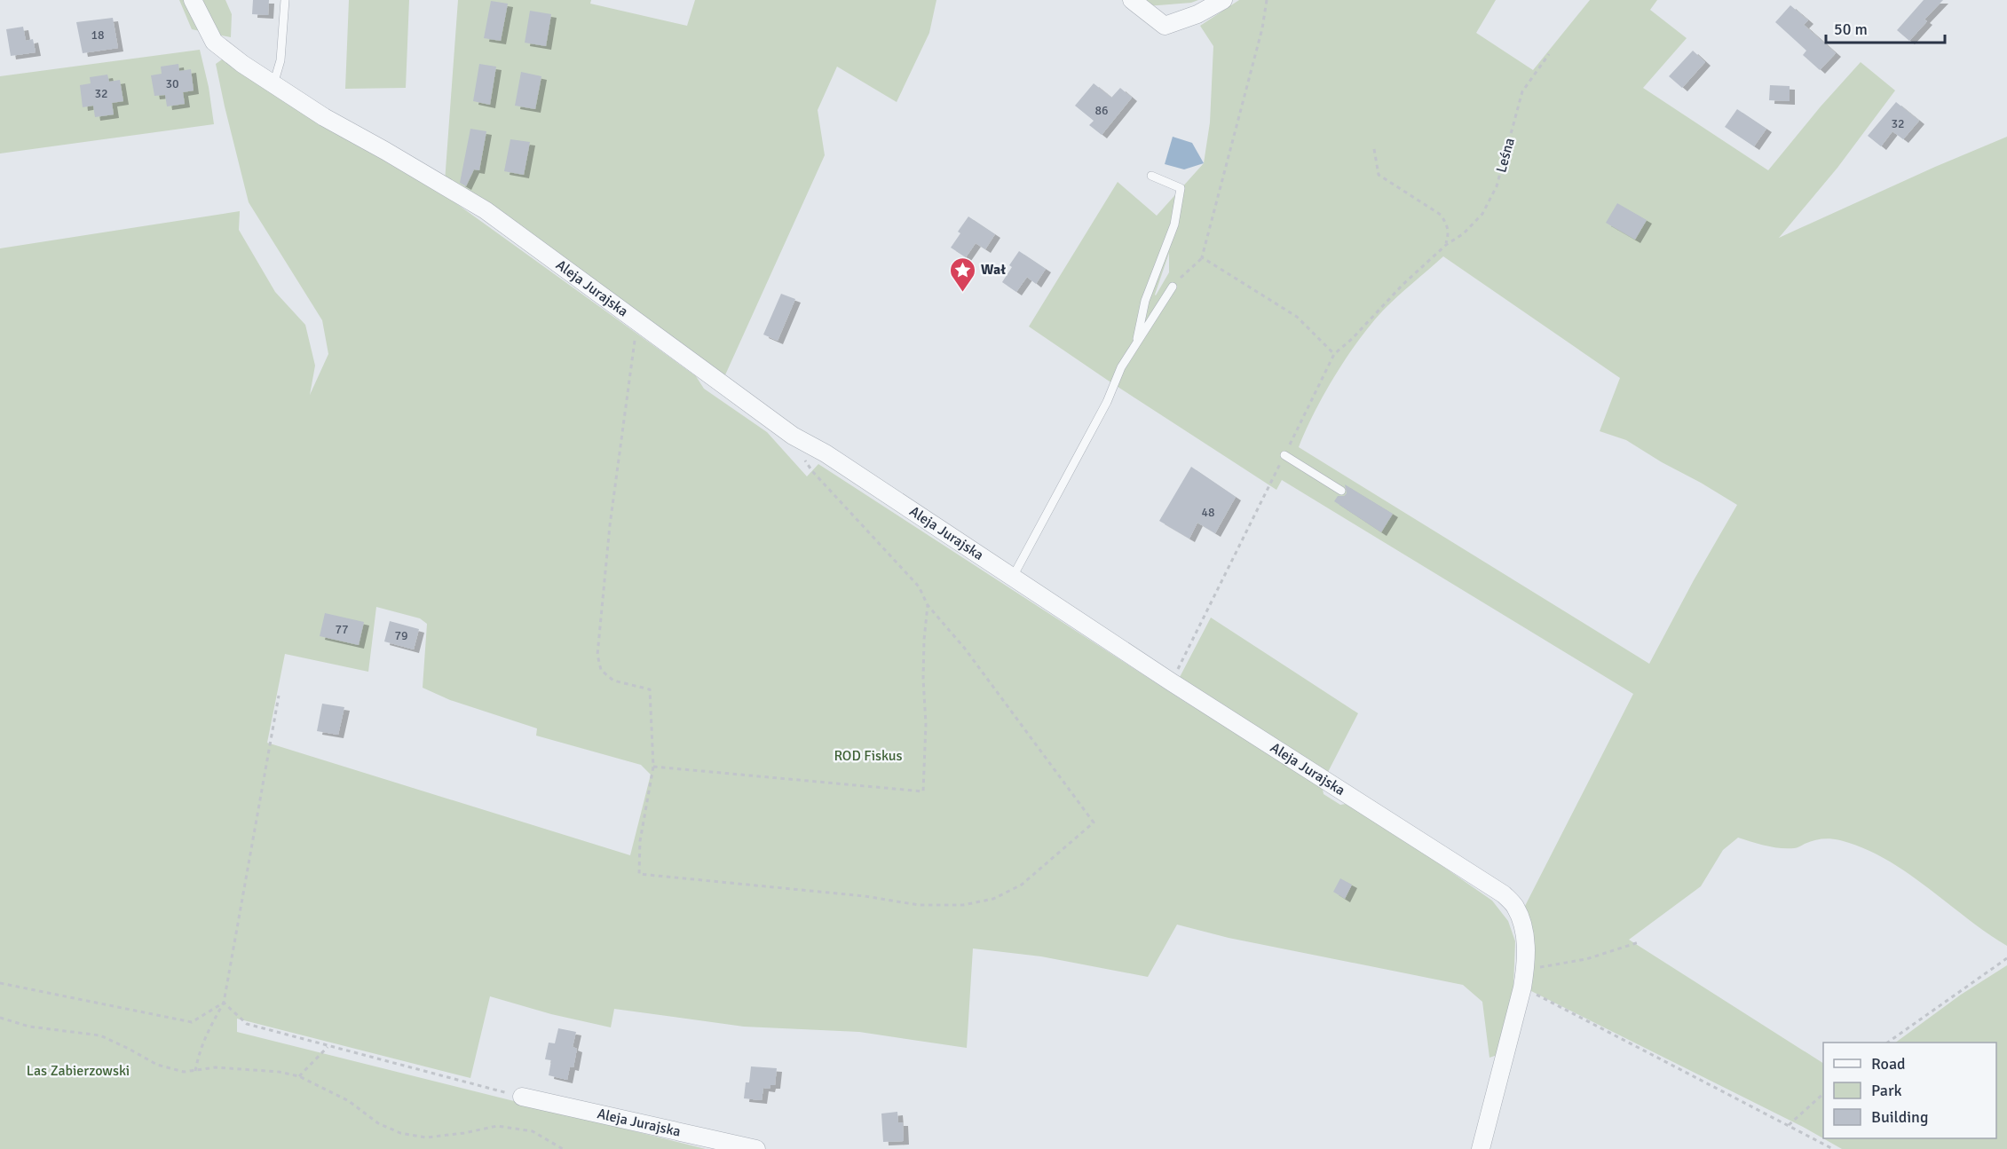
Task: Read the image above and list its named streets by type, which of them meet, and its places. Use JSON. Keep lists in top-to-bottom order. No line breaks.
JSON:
{"streets":{"street":["Aleja Jurajska"],"path":["Leśna"]},"parks":["ROD Fiskus","Las Zabierzowski"],"places":{"place":["Wał"]},"house_numbers":["18","30","32","86","32","48","77","79"],"legend":["Road","Park","Building"],"scale_bar":"50 m"}
